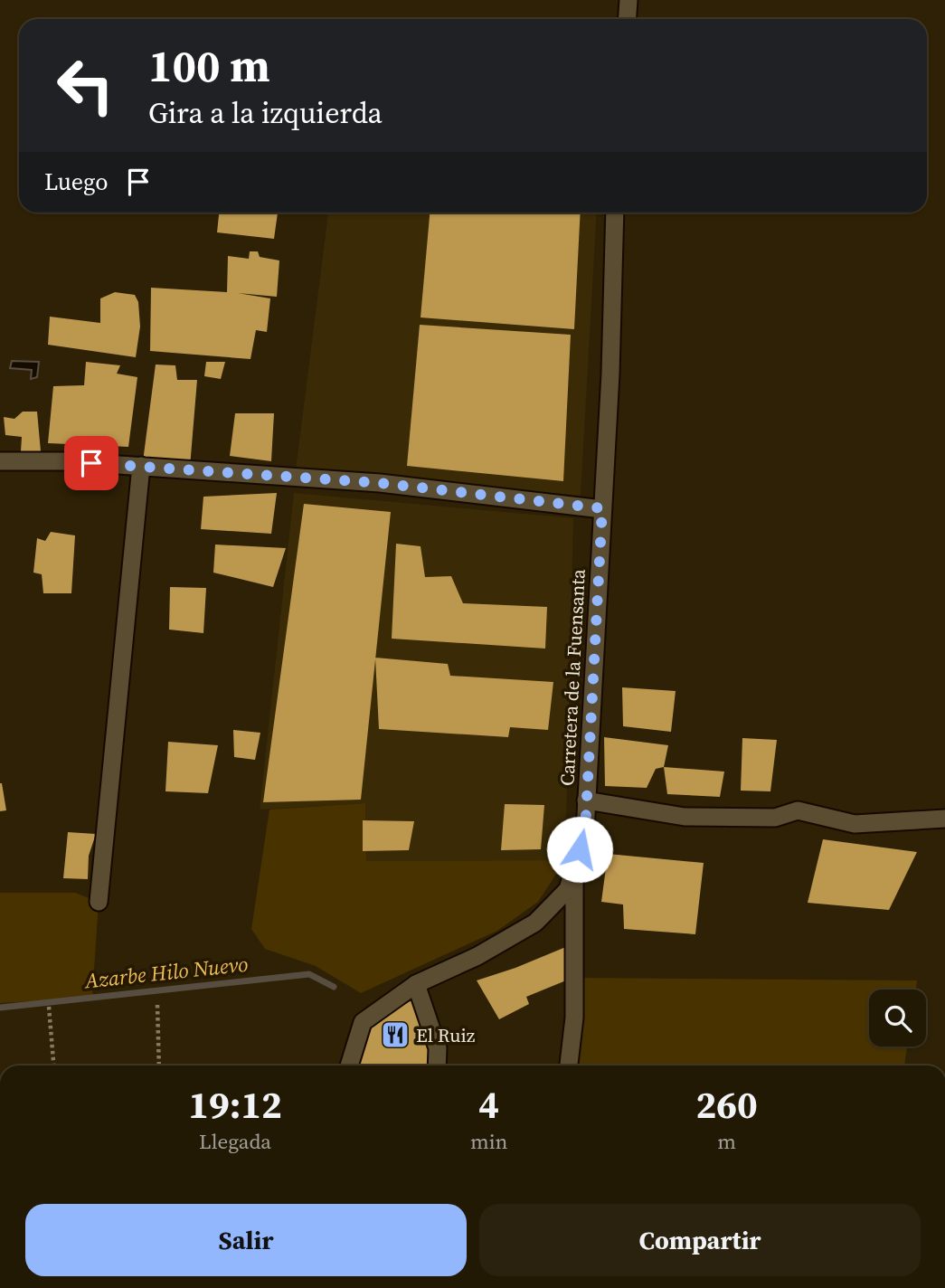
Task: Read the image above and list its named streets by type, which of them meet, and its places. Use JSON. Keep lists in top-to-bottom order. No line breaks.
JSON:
{"streets":{"street":["Carretera de la Fuensanta"]},"water":["Azarbe Hilo Nuevo"],"places":{"restaurant":["El Ruiz"]},"page":{"turn":["100 m","Gira a la izquierda"],"then":"Luego","eta":["19:12","Llegada","4","min","260","m"],"buttons":["Salir","Compartir"]}}
